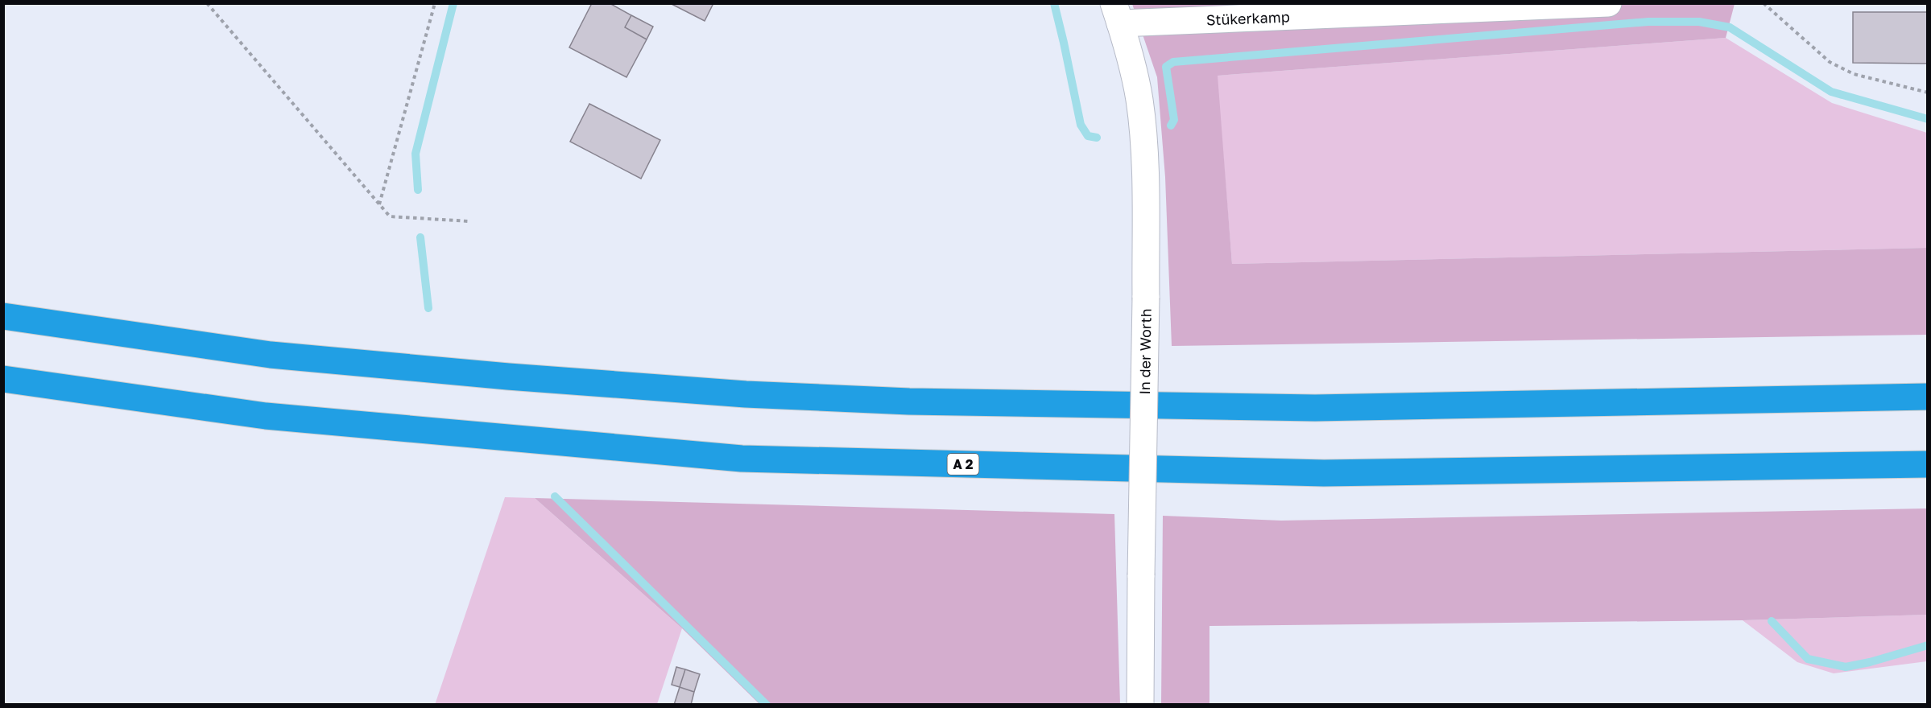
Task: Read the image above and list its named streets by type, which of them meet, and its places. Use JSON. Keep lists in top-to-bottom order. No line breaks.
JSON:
{"streets":{"highway":["A 2"],"street":["Stükerkamp","In der Worth"]},"crossings":[["Stükerkamp","In der Worth"]]}
